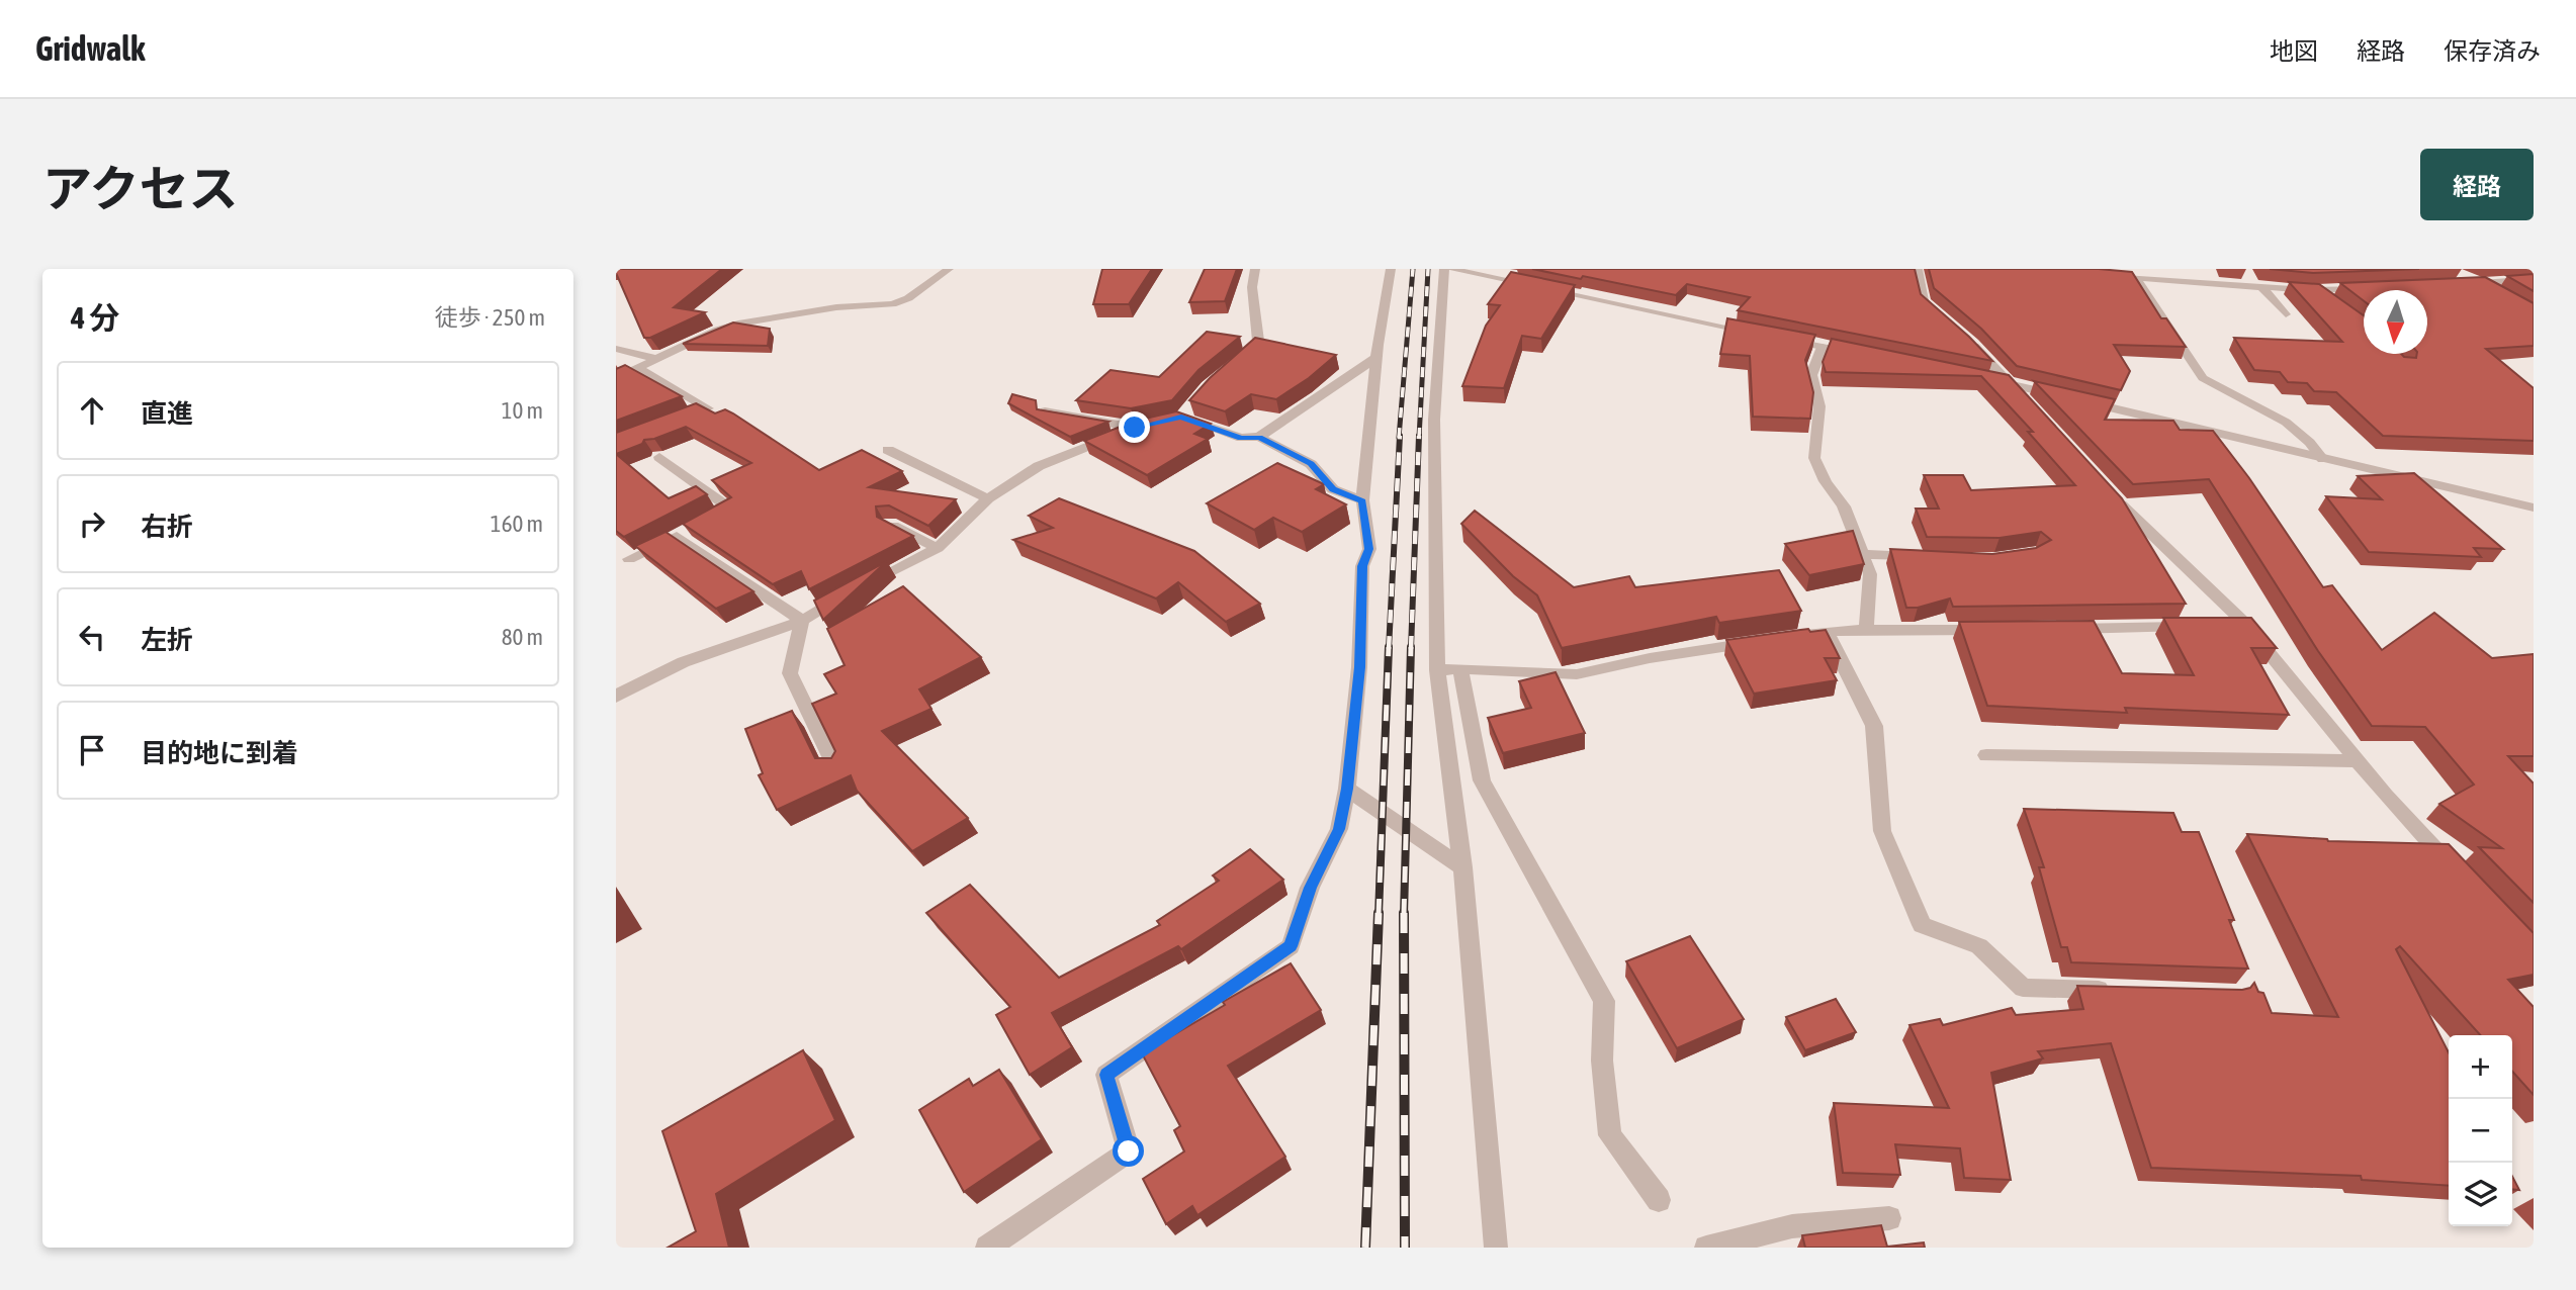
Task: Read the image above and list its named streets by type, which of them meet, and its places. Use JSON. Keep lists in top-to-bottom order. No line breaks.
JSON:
{"north":"bottom","page":{"header":"Gridwalk","nav":["地図","経路","保存済み"],"title":"アクセス","buttons":"経路","heading":["4 分","徒歩 · 250 m"],"list":[["直進","10 m"],["右折","160 m"],["左折","80 m"],"目的地に到着"],"map_buttons":["+","−"]}}
